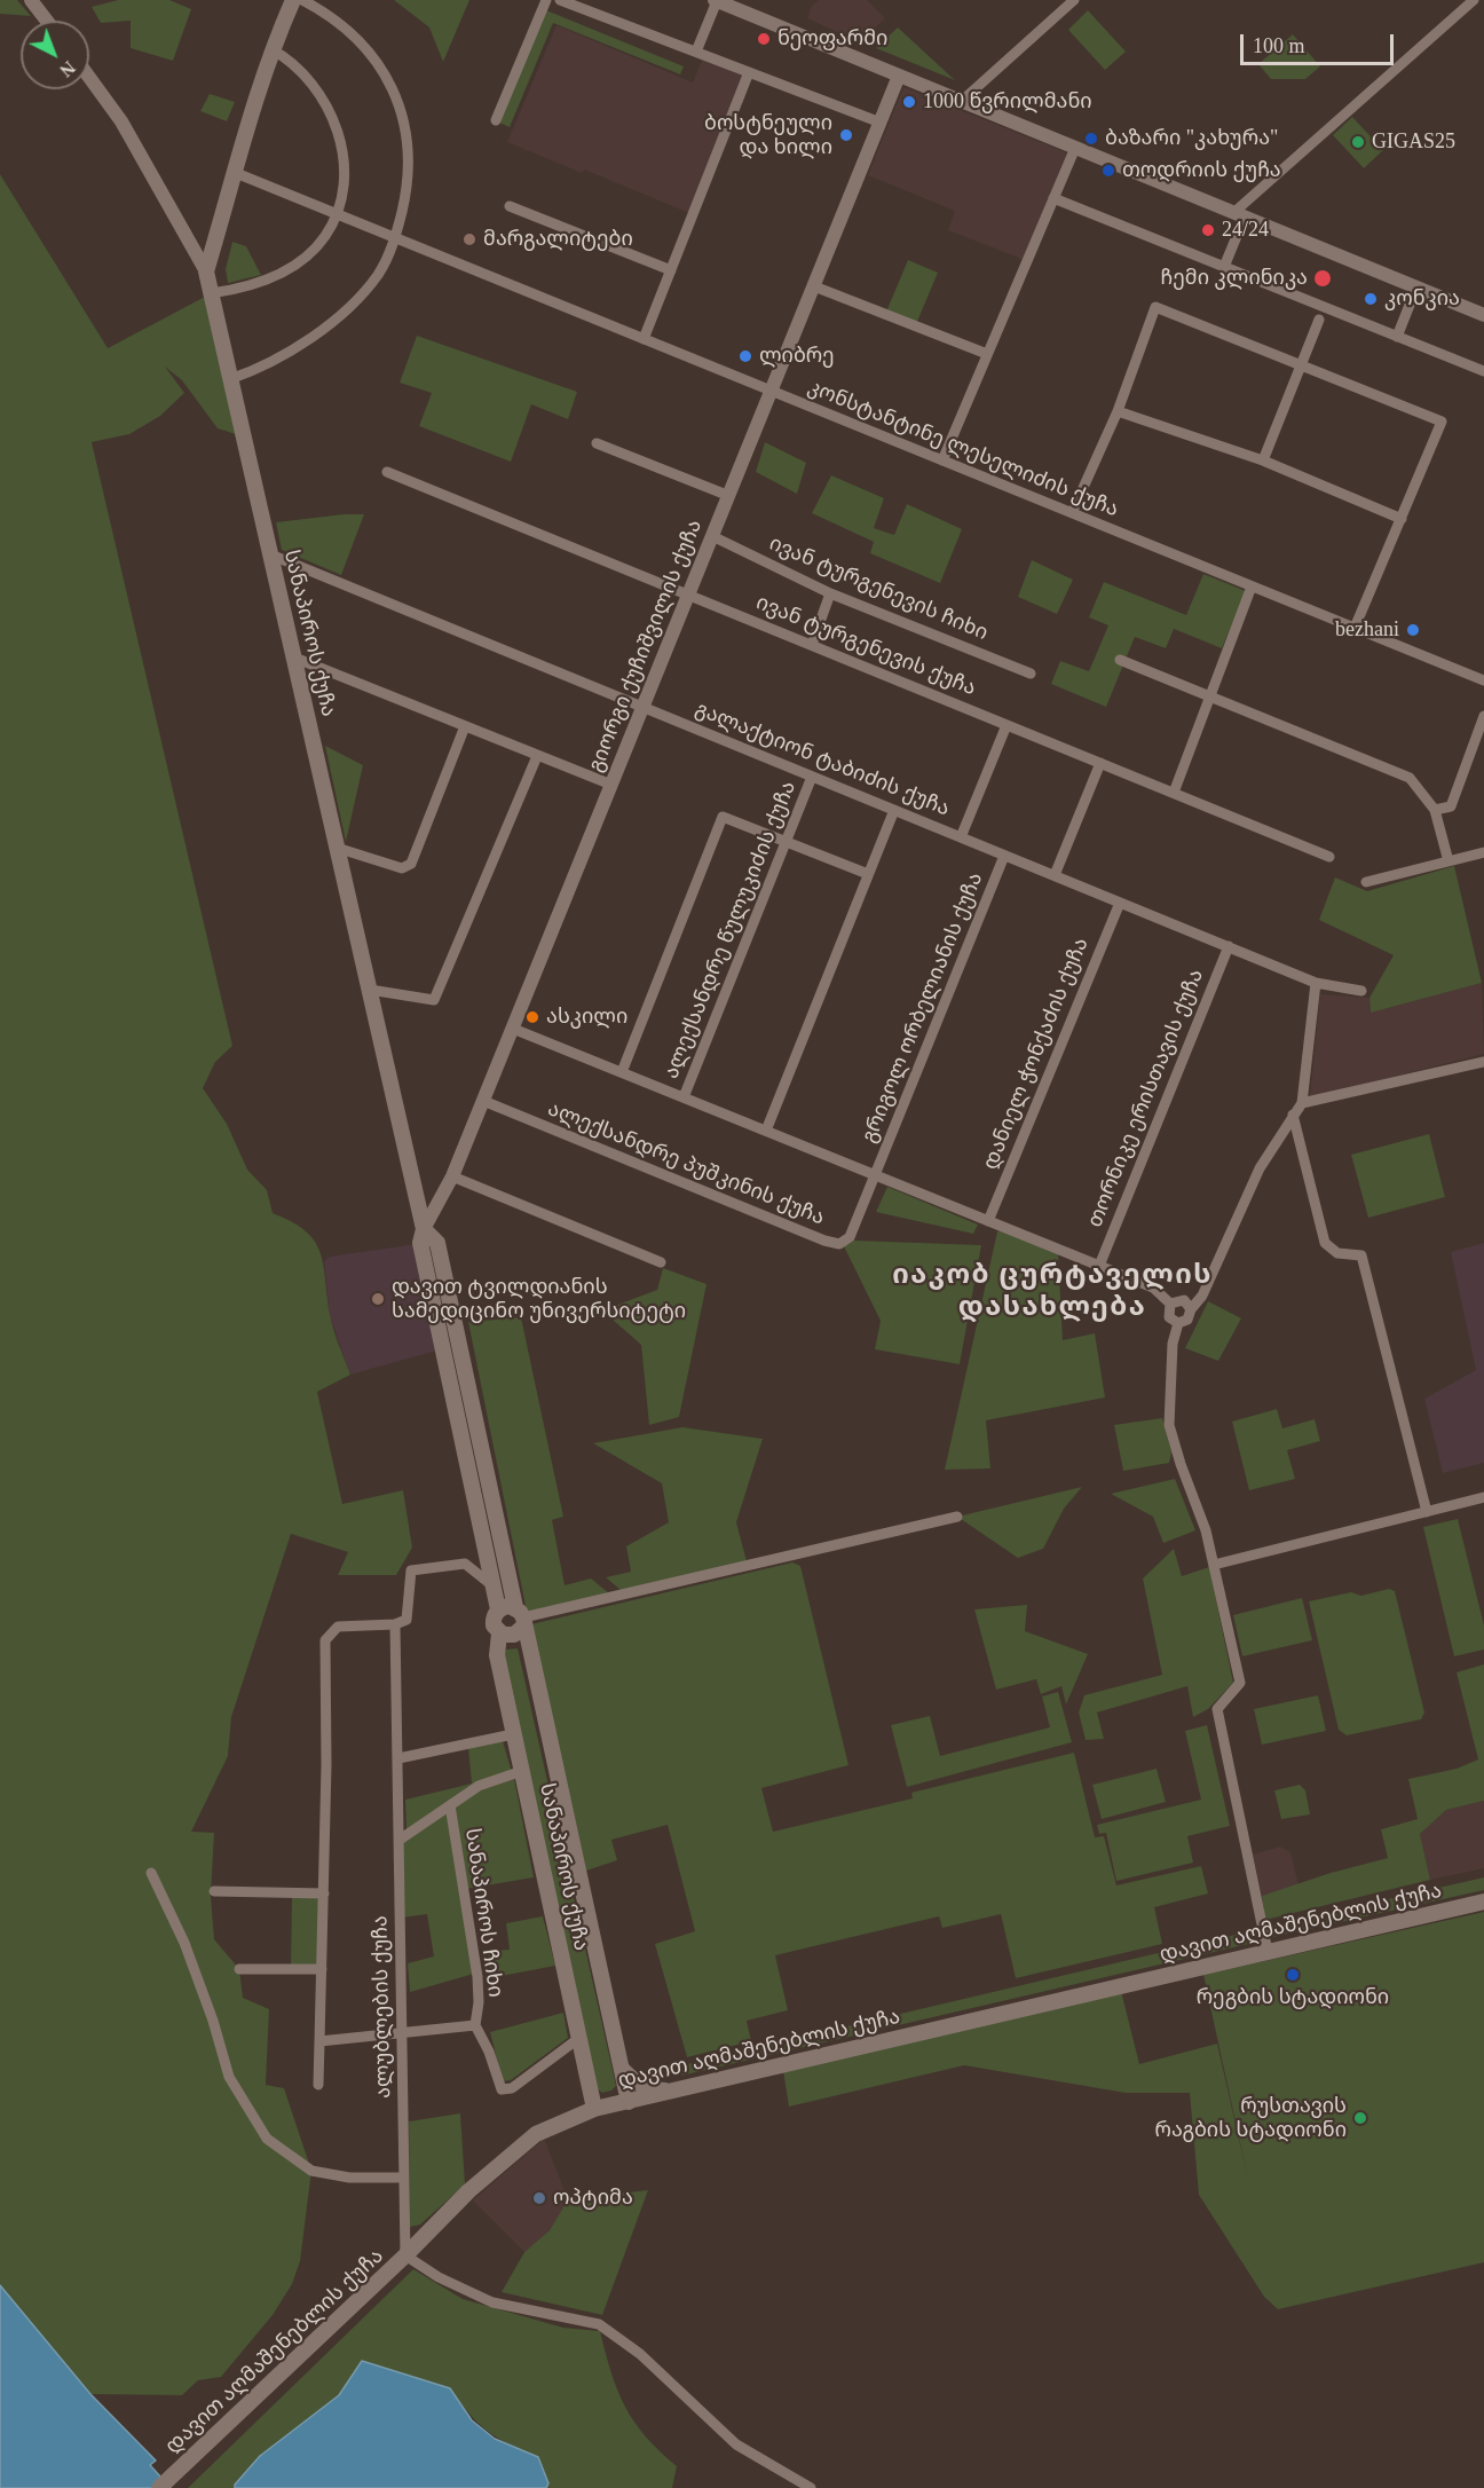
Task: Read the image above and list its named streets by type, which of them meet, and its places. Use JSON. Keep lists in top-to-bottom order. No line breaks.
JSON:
{"streets":{"main road":["სანაპიროს ქუჩა","დავით აღმაშენებლის ქუჩა"],"street":["კონსტანტინე ლესელიძის ქუჩა","ივან ტურგენევის ჩიხი","გიორგი ქუჩიშვილის ქუჩა","ივან ტურგენევის ქუჩა","გალაქტიონ ტაბიძის ქუჩა","ალექსანდრე წულუკიძის ქუჩა","გრიგოლ ორბელიანის ქუჩა","დანიელ ჭონქაძის ქუჩა","თორნიკე ერისთავის ქუჩა","ალექსანდრე პუშკინის ქუჩა","სანაპიროს ჩიხი","ალუბლების ქუჩა"]},"crossings":[["კონსტანტინე ლესელიძის ქუჩა","გიორგი ქუჩიშვილის ქუჩა"],["ივან ტურგენევის ჩიხი","გიორგი ქუჩიშვილის ქუჩა"],["სანაპიროს ქუჩა","გიორგი ქუჩიშვილის ქუჩა"],["სანაპიროს ქუჩა","გალაქტიონ ტაბიძის ქუჩა"],["სანაპიროს ქუჩა","სანაპიროს ჩიხი"],["სანაპიროს ქუჩა","დავით აღმაშენებლის ქუჩა"],["სანაპიროს ქუჩა","ალუბლების ქუჩა"],["გიორგი ქუჩიშვილის ქუჩა","ივან ტურგენევის ქუჩა"],["გიორგი ქუჩიშვილის ქუჩა","გალაქტიონ ტაბიძის ქუჩა"],["გიორგი ქუჩიშვილის ქუჩა","ალექსანდრე პუშკინის ქუჩა"],["გალაქტიონ ტაბიძის ქუჩა","ალექსანდრე წულუკიძის ქუჩა"],["გალაქტიონ ტაბიძის ქუჩა","გრიგოლ ორბელიანის ქუჩა"],["გალაქტიონ ტაბიძის ქუჩა","დანიელ ჭონქაძის ქუჩა"],["გალაქტიონ ტაბიძის ქუჩა","თორნიკე ერისთავის ქუჩა"],["გრიგოლ ორბელიანის ქუჩა","ალექსანდრე პუშკინის ქუჩა"],["დავით აღმაშენებლის ქუჩა","ალუბლების ქუჩა"]],"districts":["იაკობ ცურტაველის დასახლება"],"places":["ნეოფარმი","1000 წვრილმანი","ბოსტნეული და ხილი","ბაზარი \"კახურა\"","GIGAS25","თოდრიის ქუჩა","24/24","მარგალიტები","ჩემი კლინიკა","კონკია","ლიბრე","bezhani","ასკილი","დავით ტვილდიანის სამედიცინო უნივერსიტეტი","რეგბის სტადიონი","რუსთავის რაგბის სტადიონი","ოპტიმა"],"scale_bar":"100 m","north":"bottom right"}
